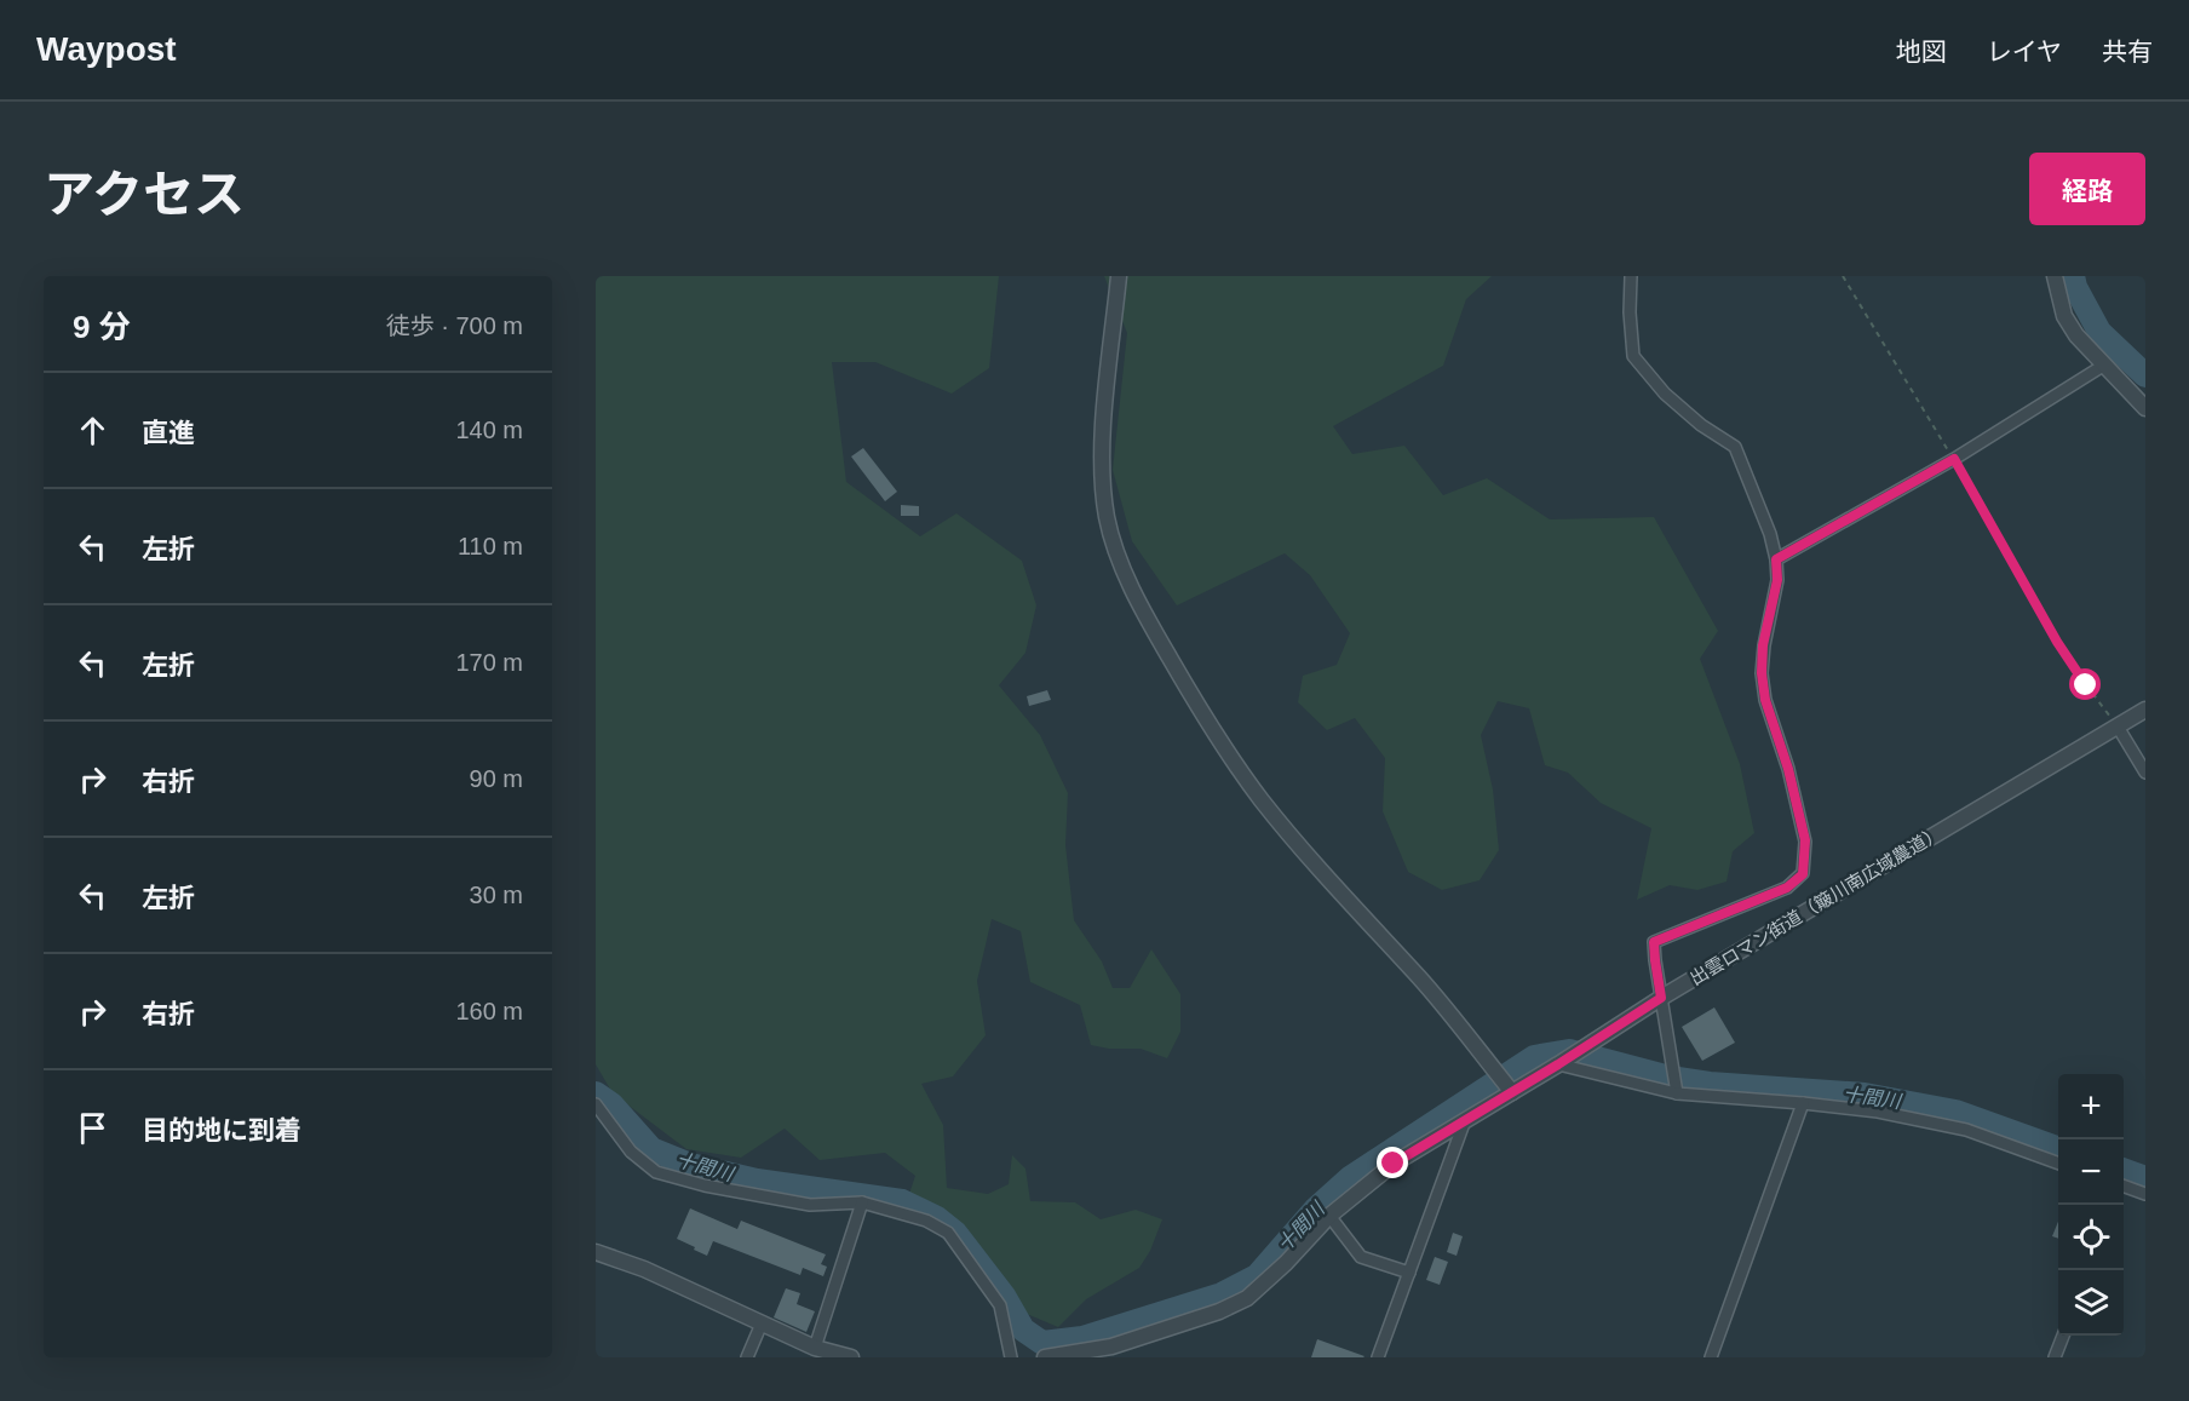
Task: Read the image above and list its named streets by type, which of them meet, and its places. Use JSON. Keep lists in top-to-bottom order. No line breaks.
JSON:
{"streets":{"street":["出雲ロマン街道（簸川南広域農道）"]},"water":["十間川"],"page":{"header":"Waypost","nav":["地図","レイヤ","共有"],"title":"アクセス","buttons":"経路","heading":["9 分","徒歩 · 700 m"],"list":[["直進","140 m"],["左折","110 m"],["左折","170 m"],["右折","90 m"],["左折","30 m"],["右折","160 m"],"目的地に到着"],"map_buttons":["+","−"]}}
